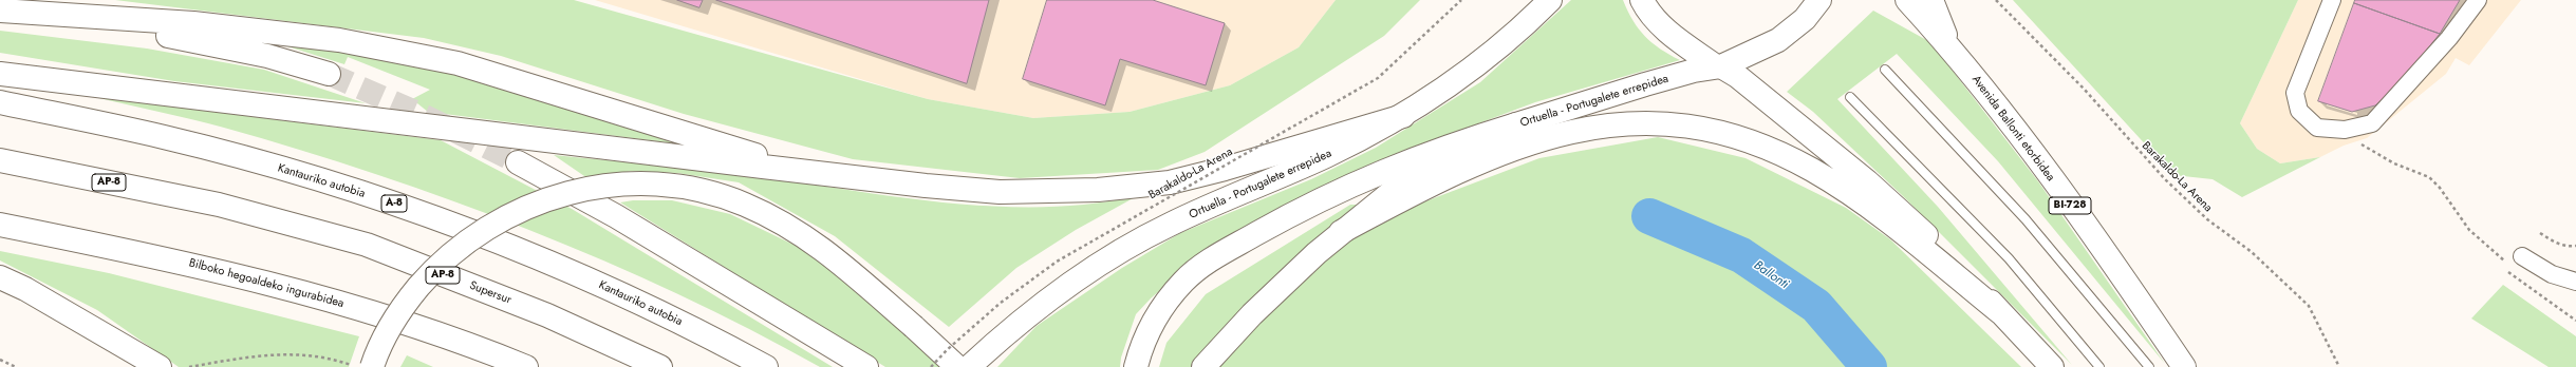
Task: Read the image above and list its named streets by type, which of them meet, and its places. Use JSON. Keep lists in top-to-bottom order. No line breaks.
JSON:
{"streets":{"main road":["Ortuella - Portugalete errepidea","Avenida Ballonti etorbidea","Kantauriko autobia","AP-8","A-8","BI-728","Bilboko hegoaldeko ingurabidea","Supersur"],"path":["Barakaldo-La Arena"]},"water":["Ballonti"]}
